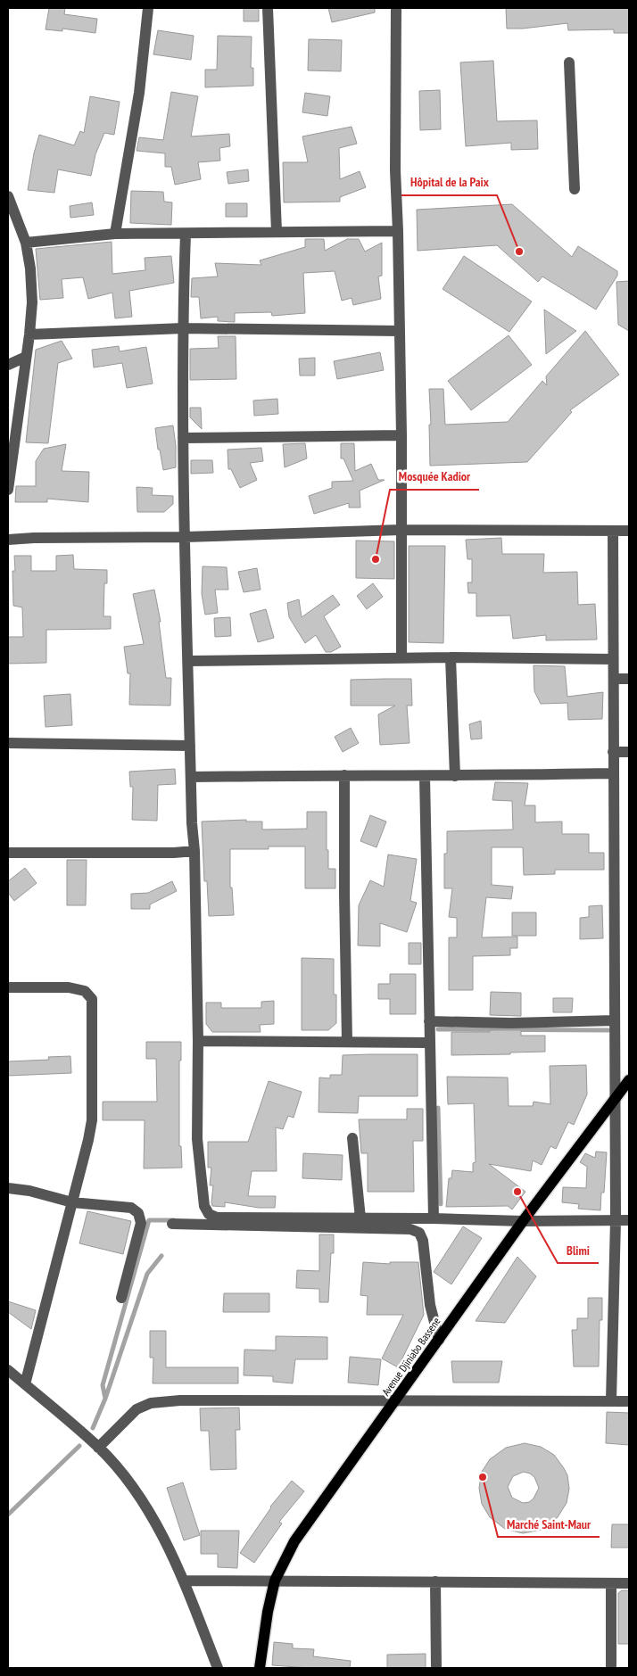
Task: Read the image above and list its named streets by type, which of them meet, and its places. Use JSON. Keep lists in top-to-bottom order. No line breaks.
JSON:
{"streets":{"main road":["Avenue Djiniabo Bassene"]},"places":["Hôpital de la Paix","Mosquée Kadior","Blimi","Marché Saint-Maur"]}
